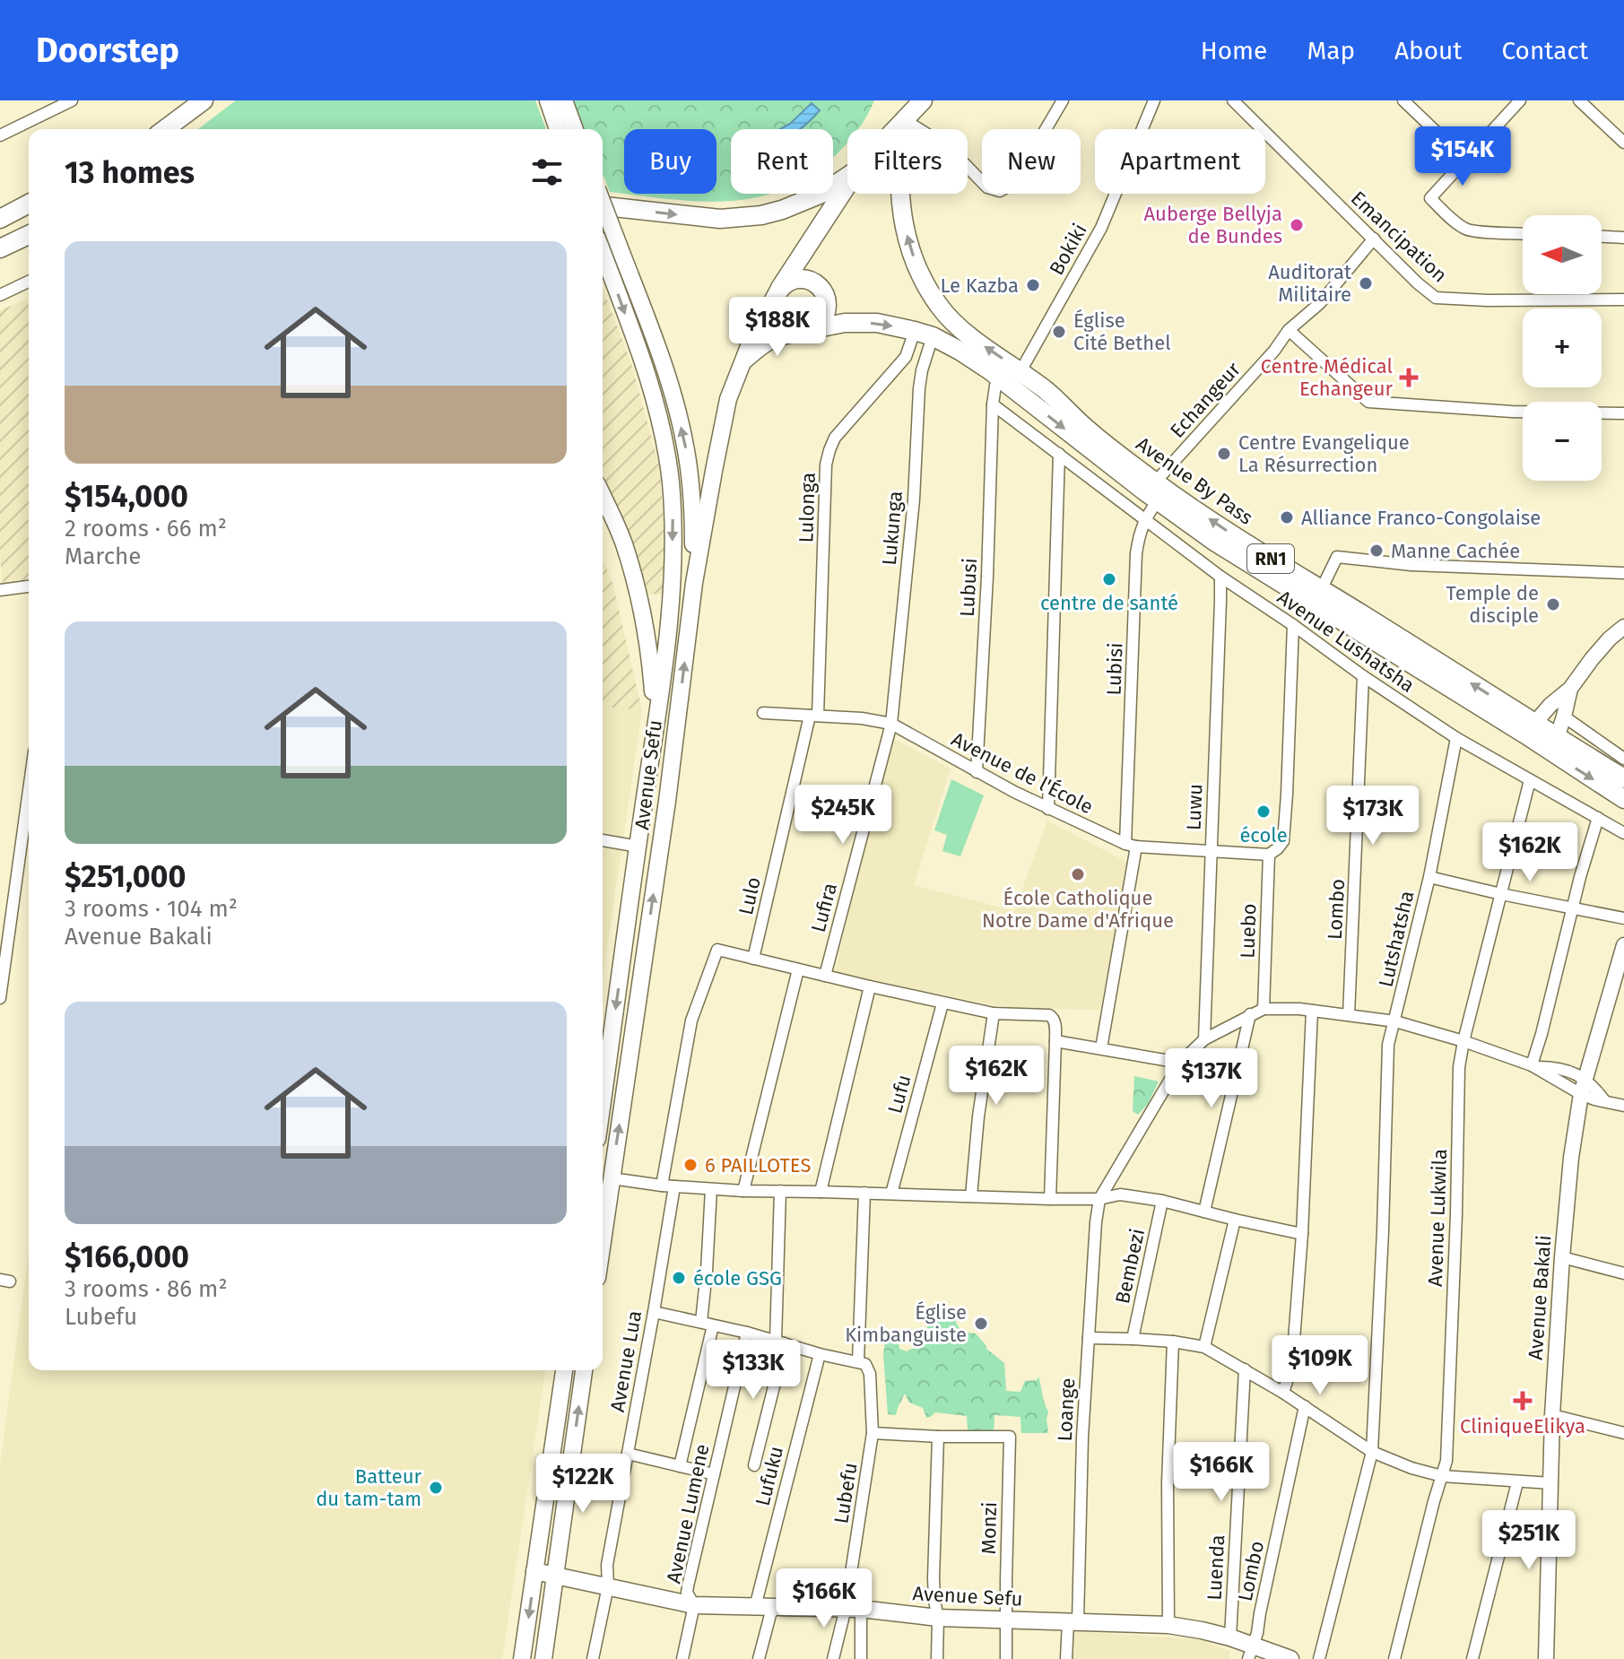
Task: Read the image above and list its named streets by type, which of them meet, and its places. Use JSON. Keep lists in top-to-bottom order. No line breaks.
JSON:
{"streets":{"highway":["Avenue By Pass","RN1"],"main road":["Avenue Sefu"],"street":["Emancipation","Bokiki","Echangeur","Lulonga","Lukunga","Lubusi","Avenue Lushatsha","Lubisi","Avenue de l'École","Luwu","Lulo","Lufira","Lombo","Luebo","Lutshatsha","Lufu","Avenue Lukwila","Bembezi","Avenue Bakali","Avenue Lua","Loange","Lufuku","Lubefu","Avenue Lumene","Monzi","Luenda"]},"crossings":[["Emancipation","Echangeur"],["Bokiki","Avenue By Pass"],["Echangeur","Avenue By Pass"],["Echangeur","Lubisi"],["Avenue By Pass","Lulonga"],["Avenue By Pass","Lukunga"],["Avenue By Pass","RN1"],["Avenue By Pass","Lubusi"],["Avenue By Pass","Lubisi"],["Lulonga","Lukunga"],["Lulonga","RN1"],["Lulonga","Avenue de l'École"],["Lulonga","Lulo"],["Lukunga","RN1"],["Lukunga","Avenue de l'École"],["Lukunga","Lufira"],["RN1","Avenue Sefu"],["Lubusi","Avenue Lushatsha"],["Lubusi","Avenue de l'École"],["Avenue Lushatsha","Lubisi"],["Avenue Lushatsha","Luwu"],["Avenue Lushatsha","Lombo"],["Avenue Lushatsha","Lutshatsha"],["Avenue Lushatsha","Avenue Lukwila"],["Lubisi","Avenue de l'École"],["Avenue de l'École","Luwu"],["Avenue de l'École","Lulo"],["Avenue de l'École","Lufira"],["Avenue de l'École","Luebo"],["Avenue Sefu","Lombo"],["Avenue Sefu","Avenue Lua"],["Avenue Sefu","Loange"],["Avenue Sefu","Lufuku"],["Avenue Sefu","Lubefu"],["Avenue Sefu","Avenue Lumene"],["Avenue Sefu","Monzi"],["Avenue Sefu","Luenda"],["Lulo","Avenue Lua"]],"places":{"other":["Auberge Bellyja de Bundes","Auditorat Militaire","Le Kazba","Église Cité Bethel","Centre Evangelique La Résurrection","Alliance Franco-Congolaise","Manne Cachée","centre de santé","Temple de disciple","école","École Catholique Notre Dame d'Afrique","6 PAILLOTES","école GSG","Église Kimbanguiste","Batteur du tam-tam"],"health":["Centre Médical Echangeur","CliniqueElikya"]},"north":"left","page":{"header":"Doorstep","nav":["Home","Map","About","Contact"],"price":["$154K","$188K","$245K","$173K","$162K","$162K","$137K","$109K","$133K","$166K","$122K","$251K","$166K"],"chip":["Buy","Rent","Filters","New","Apartment"],"heading":"13 homes","map_buttons":["+","−"],"list":[{"name":"$154,000","note":"2 rooms · 66 m² · Marche"},{"name":"$251,000","note":"3 rooms · 104 m² · Avenue Bakali"},{"name":"$166,000","note":"3 rooms · 86 m² · Lubefu"}]}}
